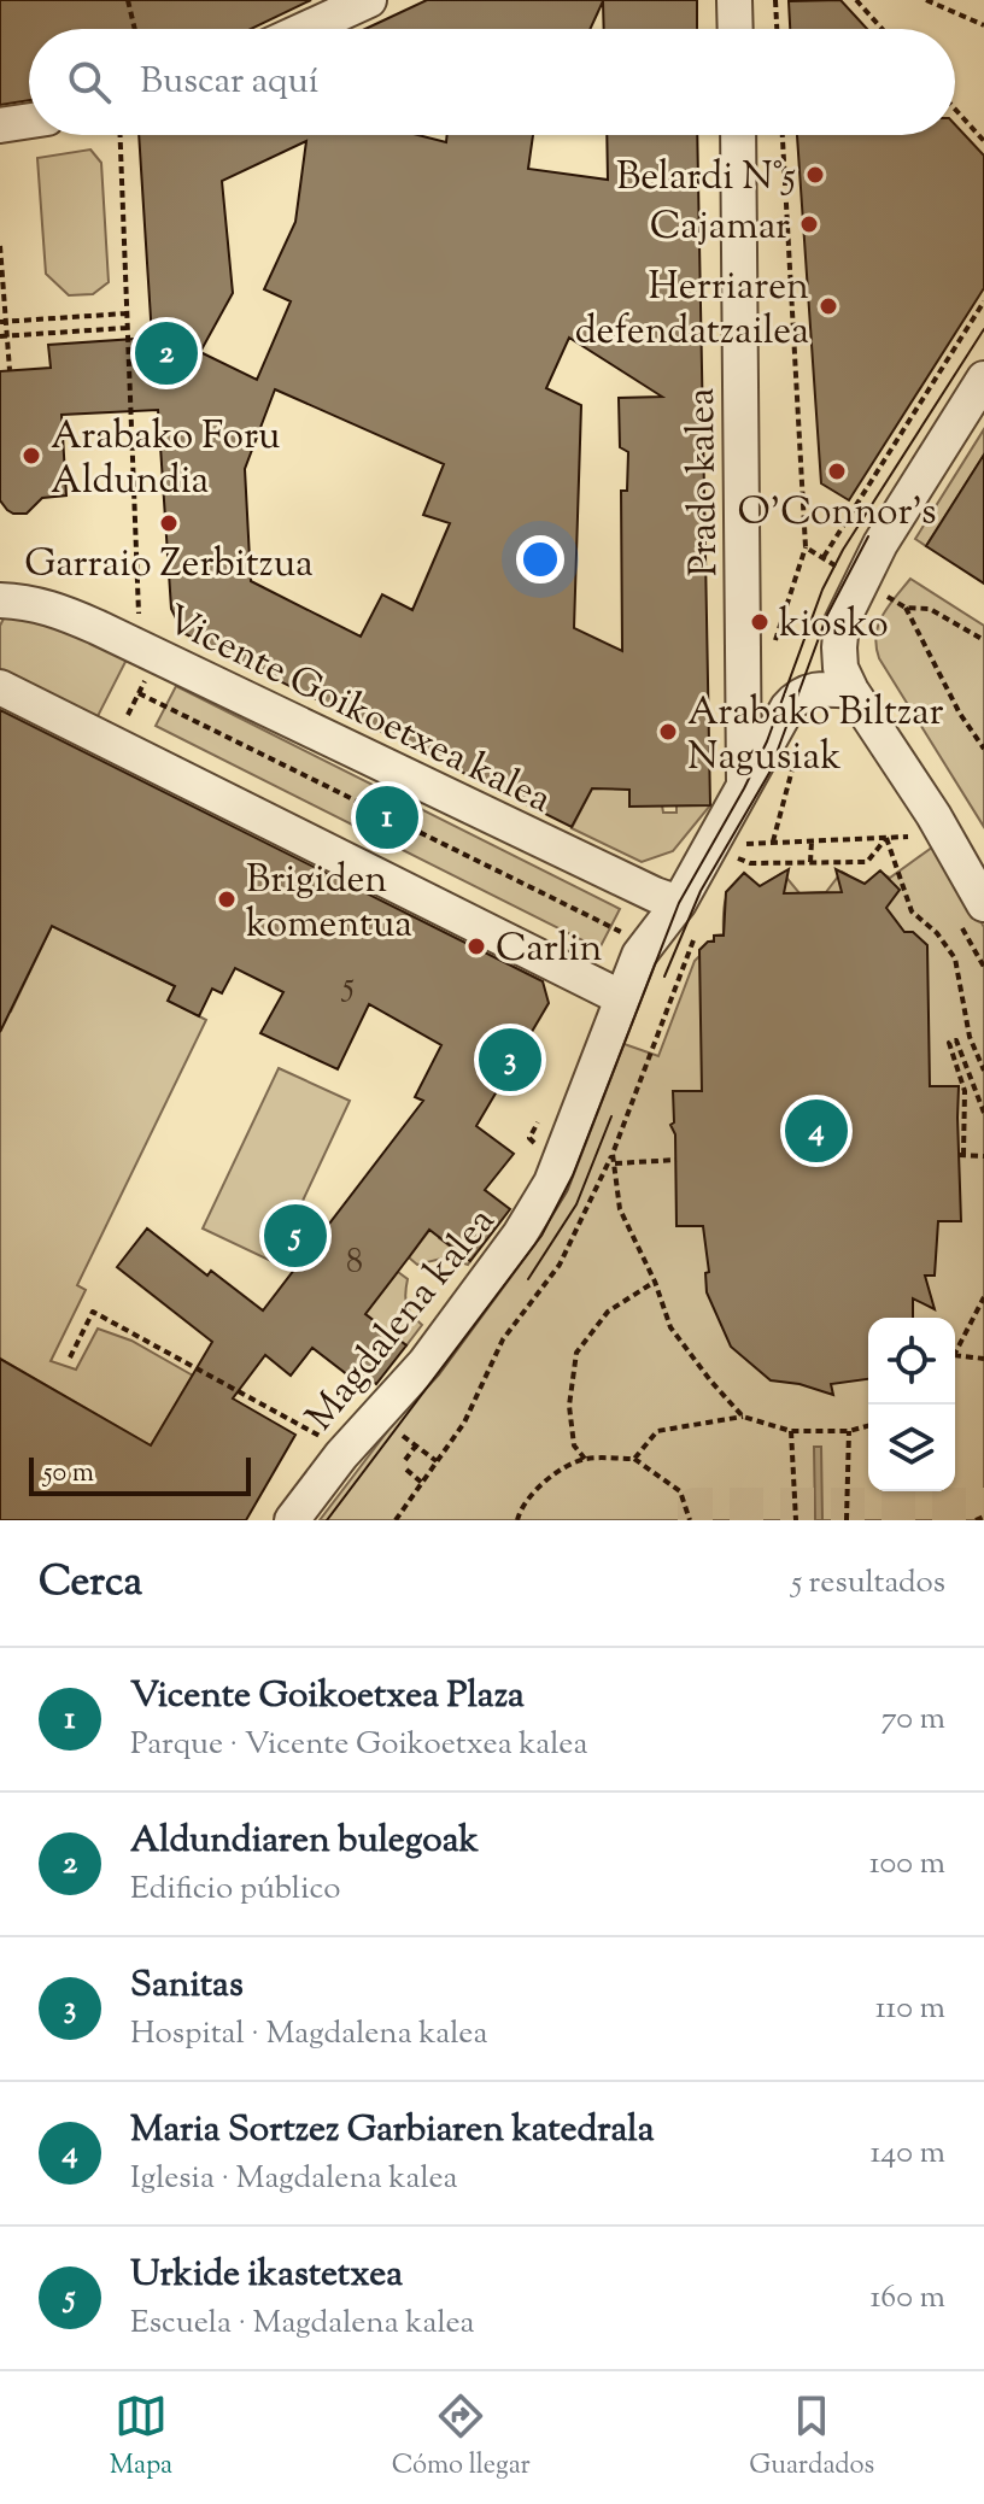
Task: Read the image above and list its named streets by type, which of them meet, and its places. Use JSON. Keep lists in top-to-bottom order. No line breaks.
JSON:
{"streets":{"street":["Prado kalea","Vicente Goikoetxea kalea","Magdalena kalea"]},"crossings":[["Prado kalea","Magdalena kalea"],["Vicente Goikoetxea kalea","Magdalena kalea"]],"places":["Belardi N°5","Cajamar","Herriaren defendatzailea","Arabako Foru Aldundia","O'Connor's","Garraio Zerbitzua","kiosko","Arabako Biltzar Nagusiak","Brigiden komentua","Carlin"],"house_numbers":["5","8"],"scale_bar":"50 m","page":{"search":"Buscar aquí","pins":["2","1","3","4","5"],"scale":"50 m","heading":["Cerca","5 resultados"],"list":[{"mark":"1","name":"Vicente Goikoetxea Plaza","note":"Parque · Vicente Goikoetxea kalea","value":"70 m"},{"mark":"2","name":"Aldundiaren bulegoak","note":"Edificio público","value":"100 m"},{"mark":"3","name":"Sanitas","note":"Hospital · Magdalena kalea","value":"110 m"},{"mark":"4","name":"Maria Sortzez Garbiaren katedrala","note":"Iglesia · Magdalena kalea","value":"140 m"},{"mark":"5","name":"Urkide ikastetxea","note":"Escuela · Magdalena kalea","value":"160 m"}],"nav":["Mapa","Cómo llegar","Guardados"]}}
